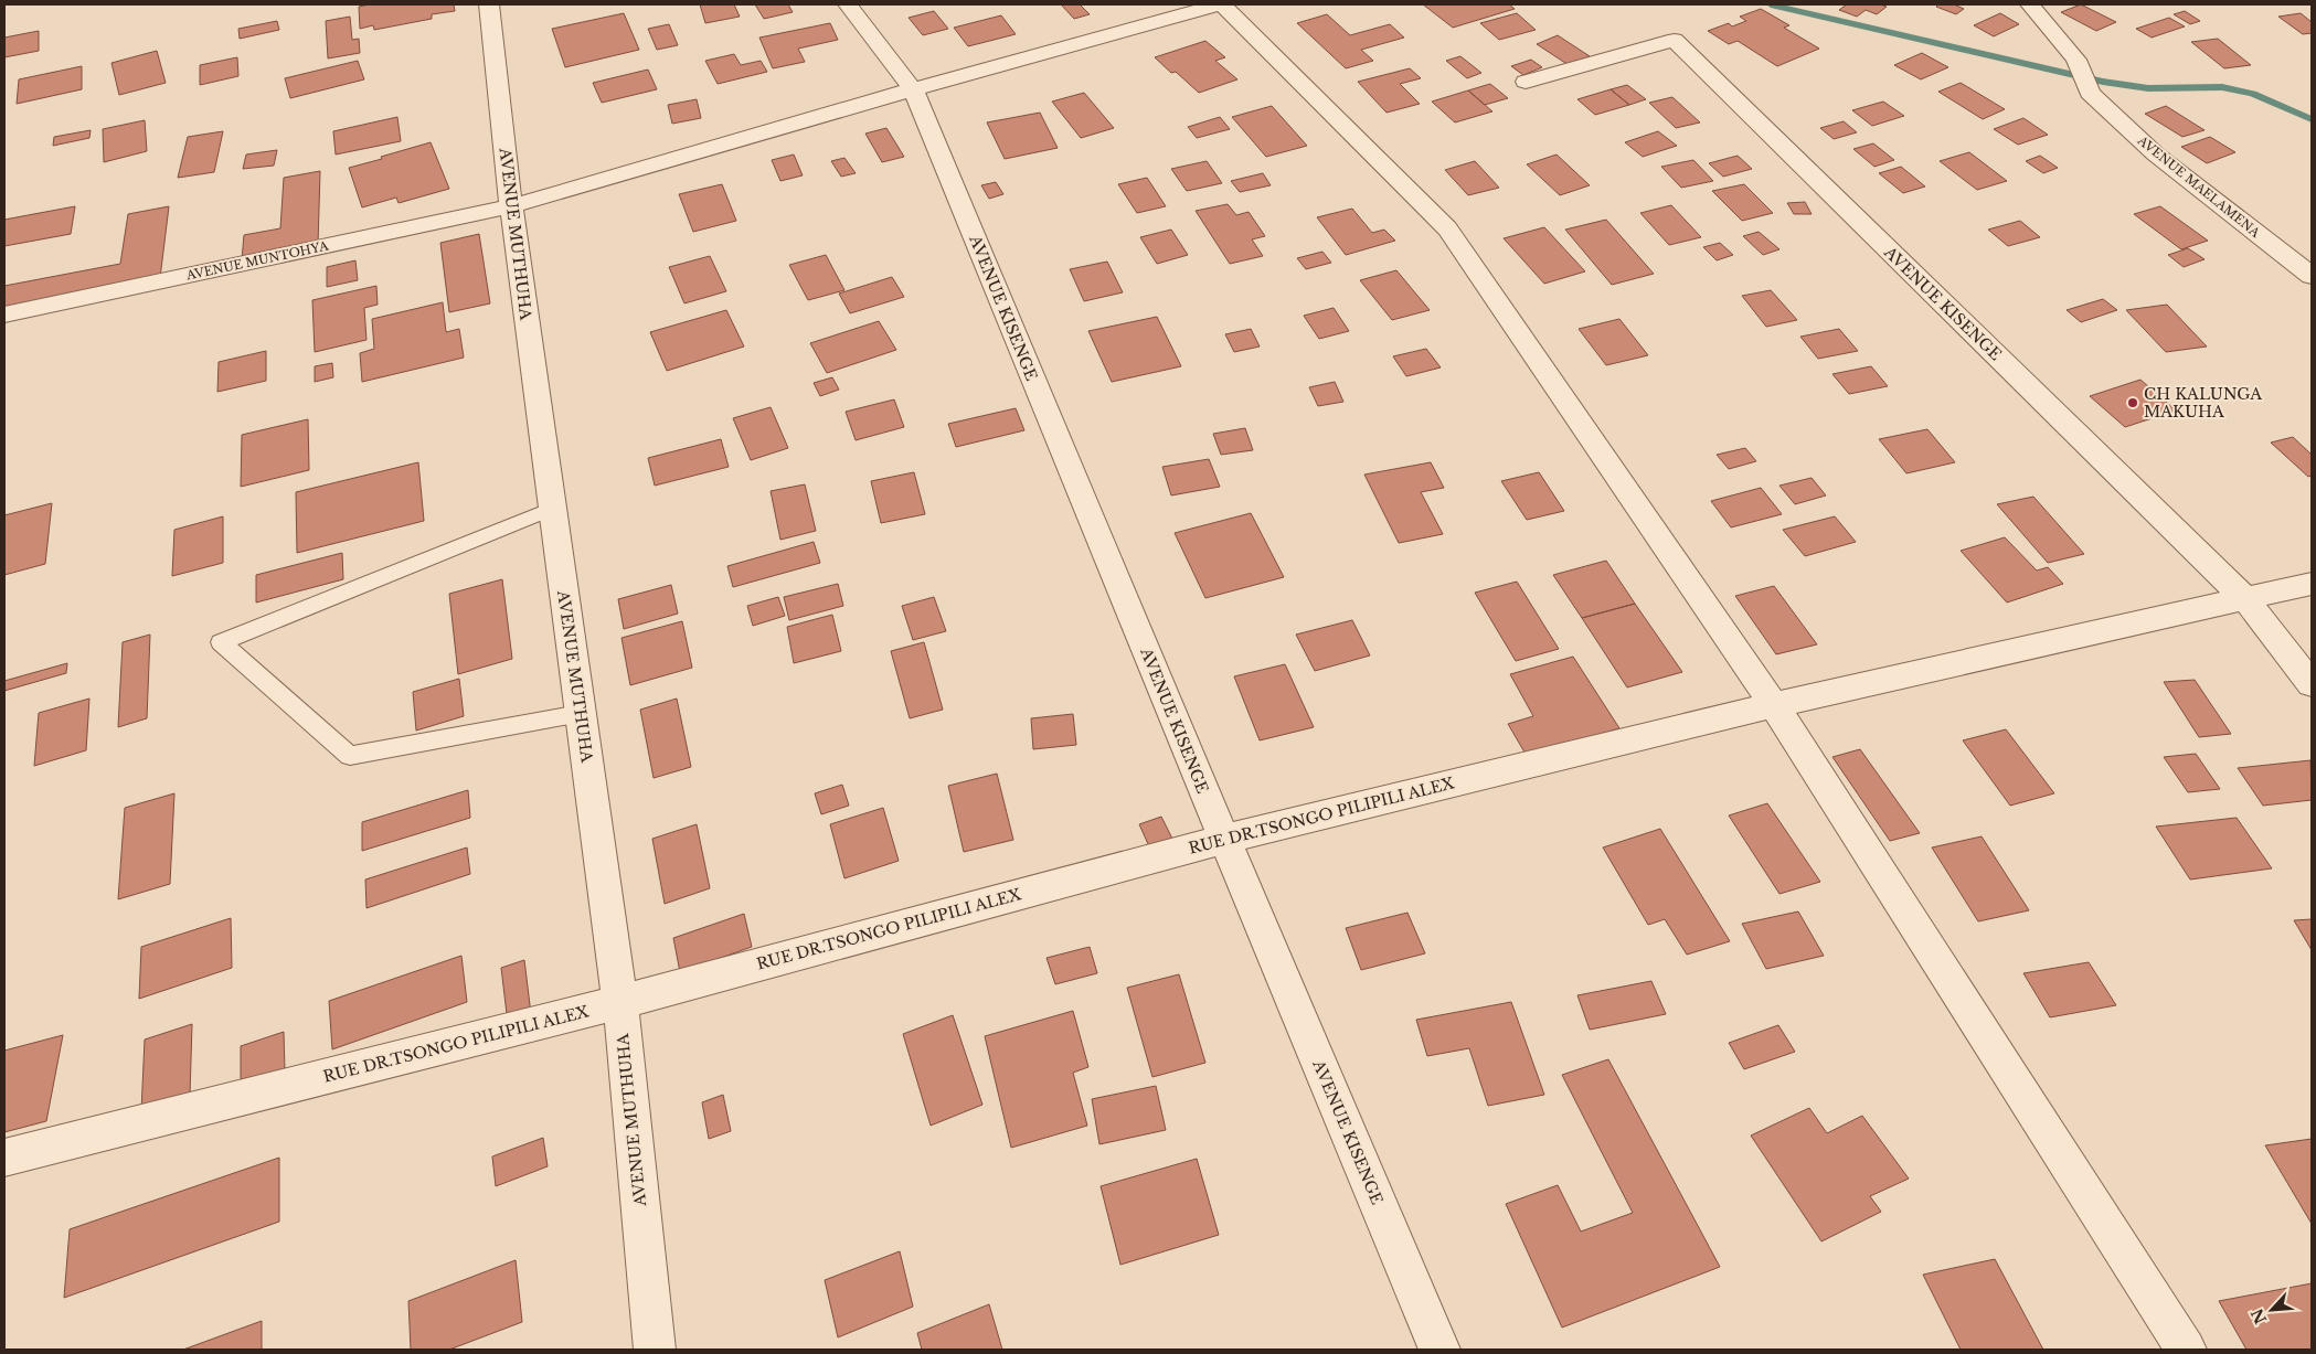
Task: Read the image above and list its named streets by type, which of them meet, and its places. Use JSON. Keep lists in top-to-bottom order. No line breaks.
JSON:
{"streets":{"street":["AVENUE MAELAMENA","AVENUE MUTHUHA","AVENUE MUNTOHYA","AVENUE KISENGE","RUE DR.TSONGO PILIPILI ALEX"]},"crossings":[["AVENUE MUTHUHA","AVENUE MUNTOHYA"],["AVENUE MUTHUHA","RUE DR.TSONGO PILIPILI ALEX"],["AVENUE MUNTOHYA","AVENUE KISENGE"],["AVENUE KISENGE","RUE DR.TSONGO PILIPILI ALEX"]],"places":["CH KALUNGA MAKUHA"],"north":"bottom left"}
